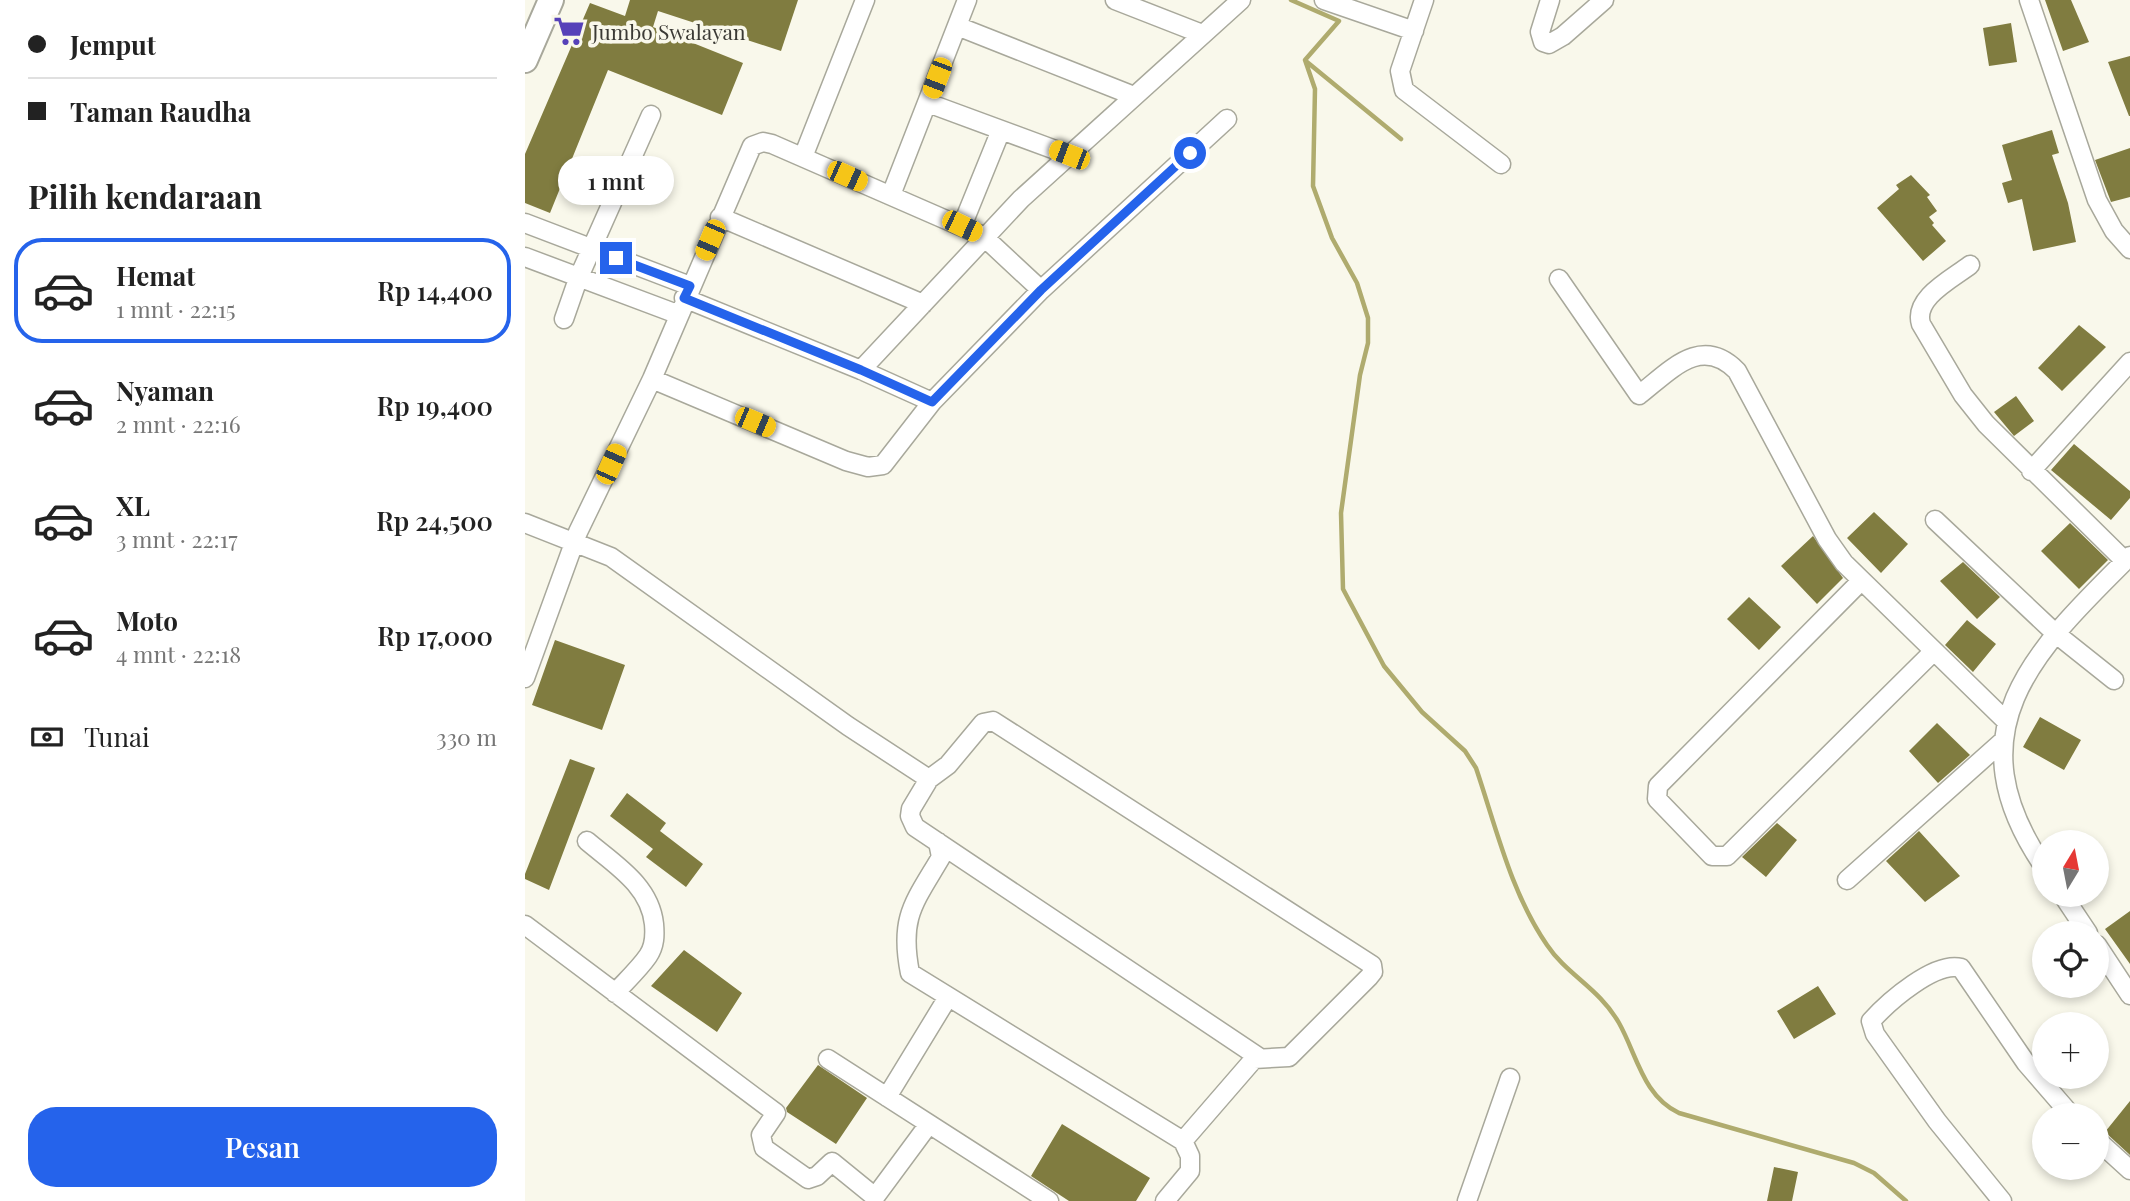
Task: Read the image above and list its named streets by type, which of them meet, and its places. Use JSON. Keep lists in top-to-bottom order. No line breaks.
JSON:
{"places":{"supermarket":["Jumbo Swalayan"]},"north":"top","page":{"banner":["Jemput","Taman Raudha"],"heading":"Pilih kendaraan","bubble":"1 mnt","list":[{"name":"Hemat","note":"1 mnt · 22:15","value":"Rp 14,400"},{"name":"Nyaman","note":"2 mnt · 22:16","value":"Rp 19,400"},{"name":"XL","note":"3 mnt · 22:17","value":"Rp 24,500"},{"name":"Moto","note":"4 mnt · 22:18","value":"Rp 17,000"}],"pay":["Tunai","330 m"],"map_buttons":["+","−"],"buttons":"Pesan"}}
